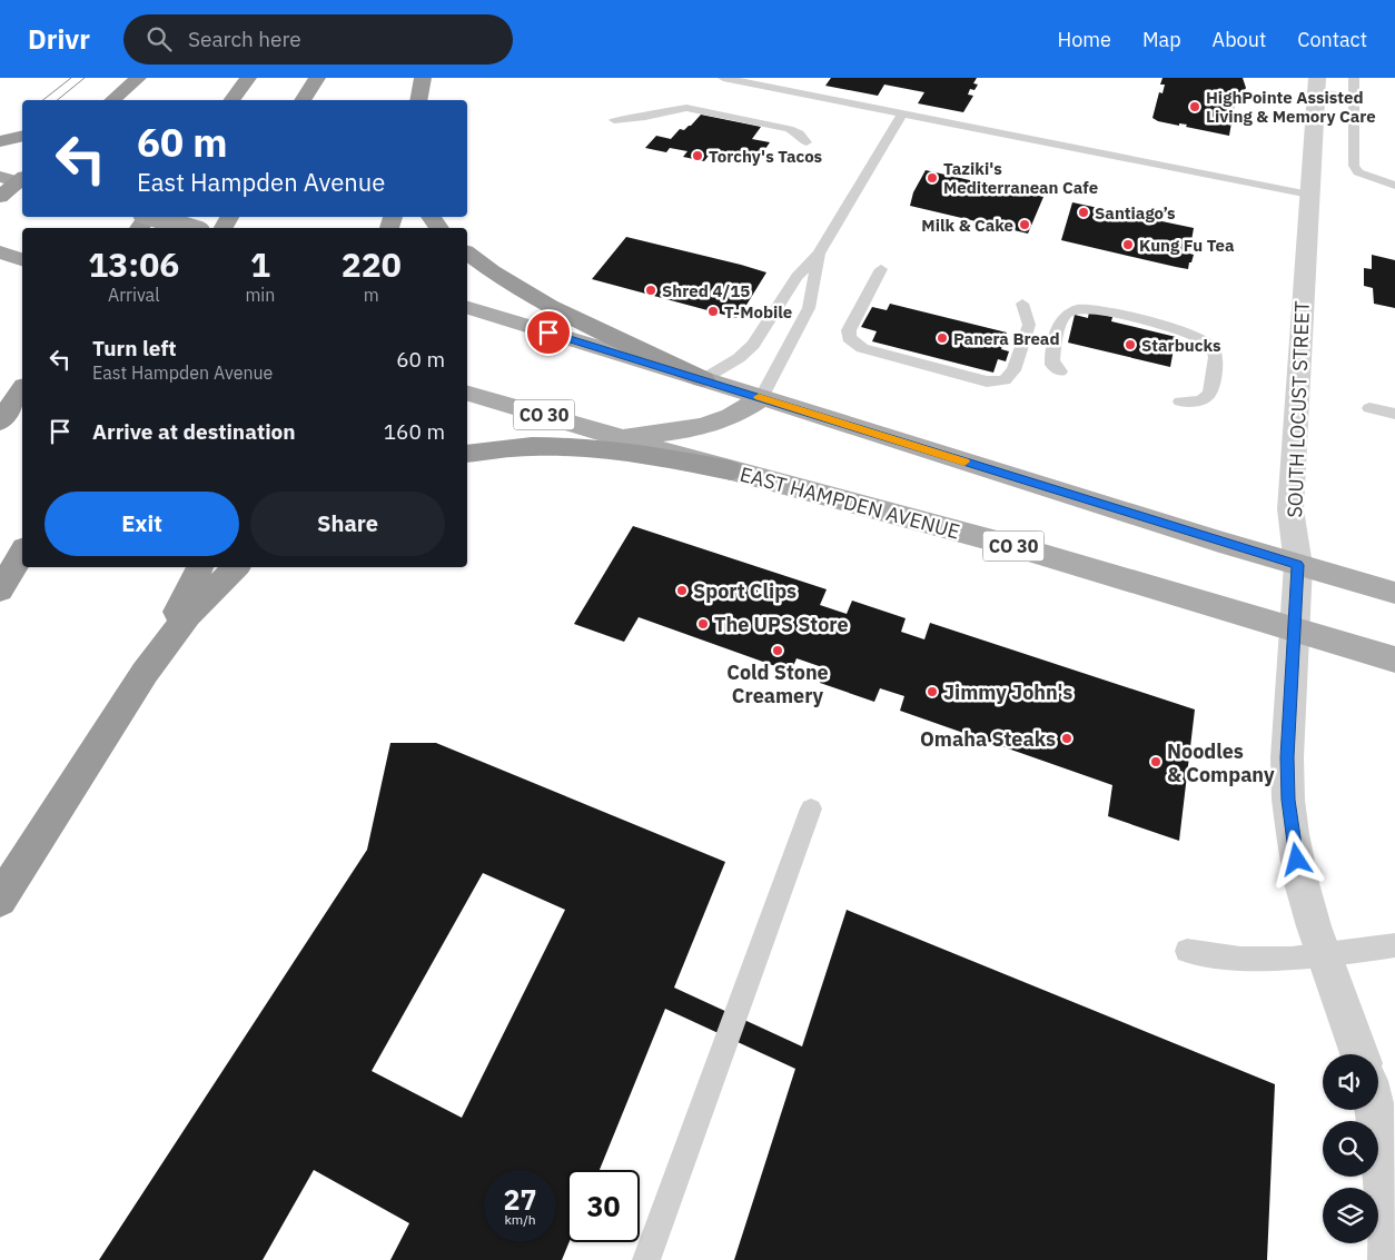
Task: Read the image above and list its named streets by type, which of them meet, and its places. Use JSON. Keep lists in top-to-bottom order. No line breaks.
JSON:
{"streets":{"main road":["CO 30","EAST HAMPDEN AVENUE"],"street":["SOUTH LOCUST STREET"]},"crossings":[["SOUTH LOCUST STREET","EAST HAMPDEN AVENUE"]],"places":["HighPointe Assisted Living & Memory Care","Torchy's Tacos","Taziki's Mediterranean Cafe","Santiago’s","Milk & Cake","Kung Fu Tea","Shred 4/15","T-Mobile","Panera Bread","Starbucks","Sport Clips","The UPS Store","Cold Stone Creamery","Jimmy John's","Omaha Steaks","Noodles & Company"],"page":{"header":"Drivr","search":"Search here","nav":["Home","Map","About","Contact"],"turn":["60 m","East Hampden Avenue"],"eta":["13:06","Arrival","1","min","220","m"],"list":[{"name":"Turn left","note":"East Hampden Avenue","value":"60 m"},{"name":"Arrive at destination","value":"160 m"}],"buttons":["Exit","Share"],"speed":"27 km/h","limit":"30"}}
